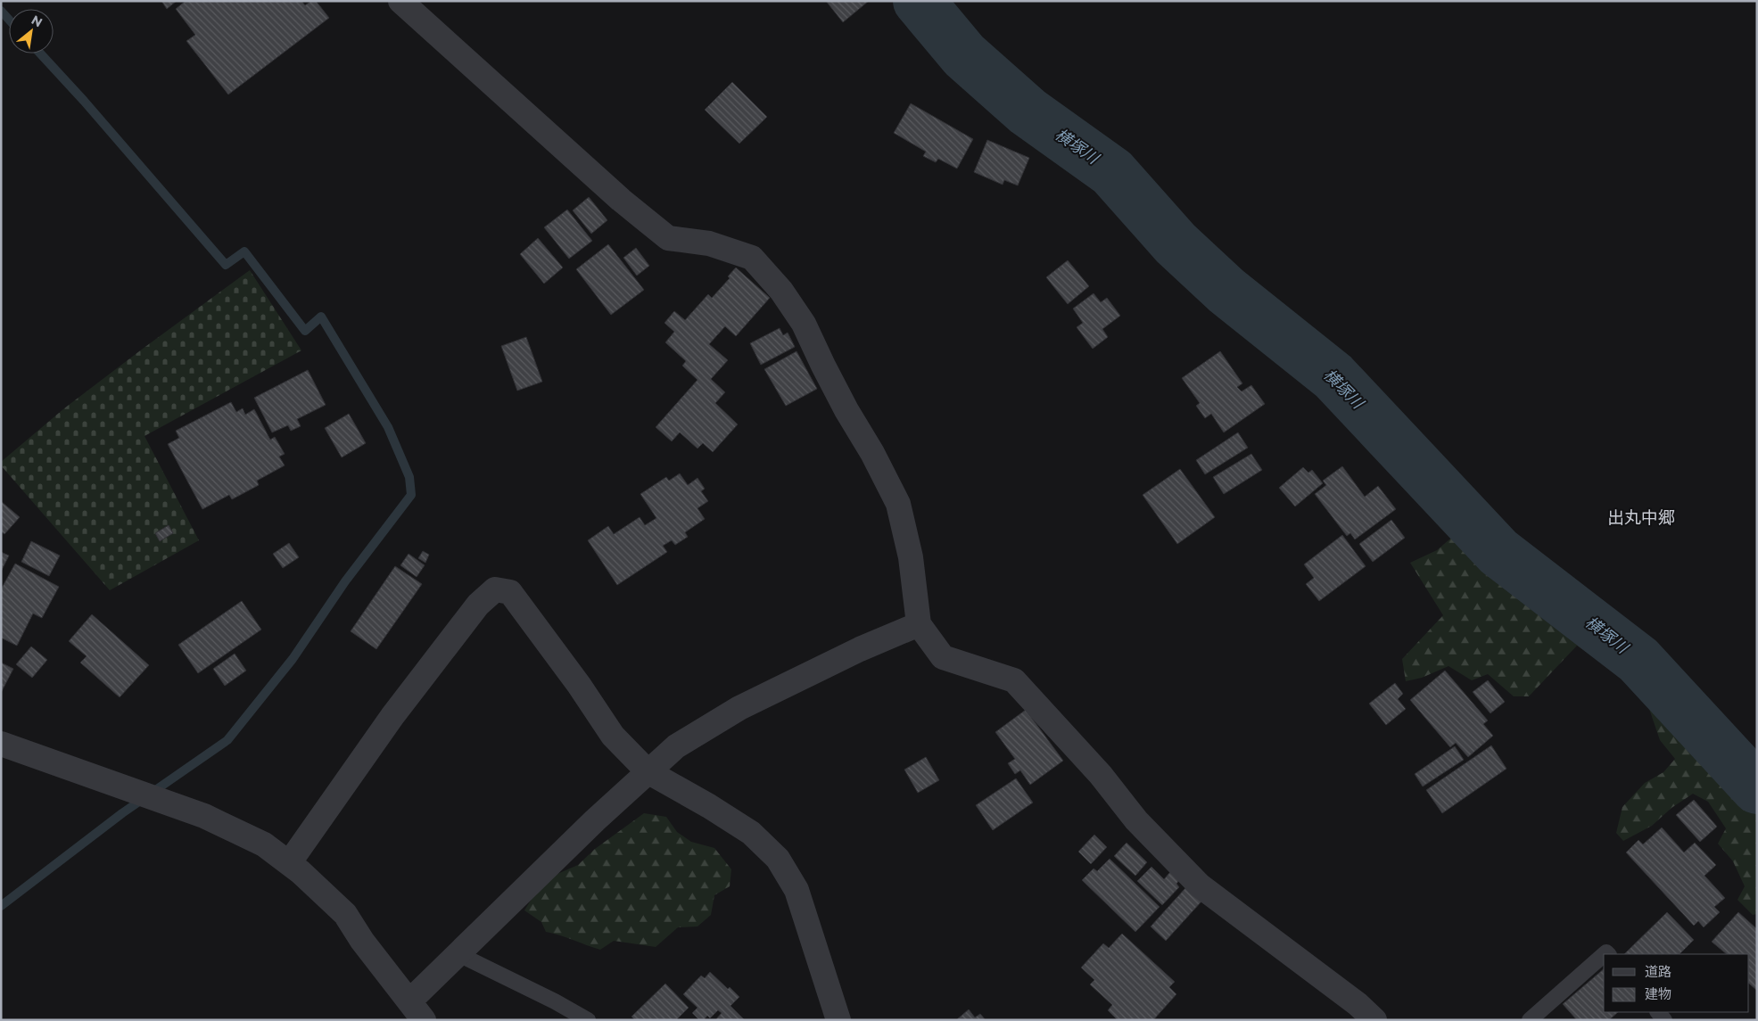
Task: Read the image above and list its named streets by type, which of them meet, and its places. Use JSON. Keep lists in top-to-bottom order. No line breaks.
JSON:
{"districts":["出丸中郷"],"water":["横塚川"],"legend":["道路","建物"],"north":"top right"}
